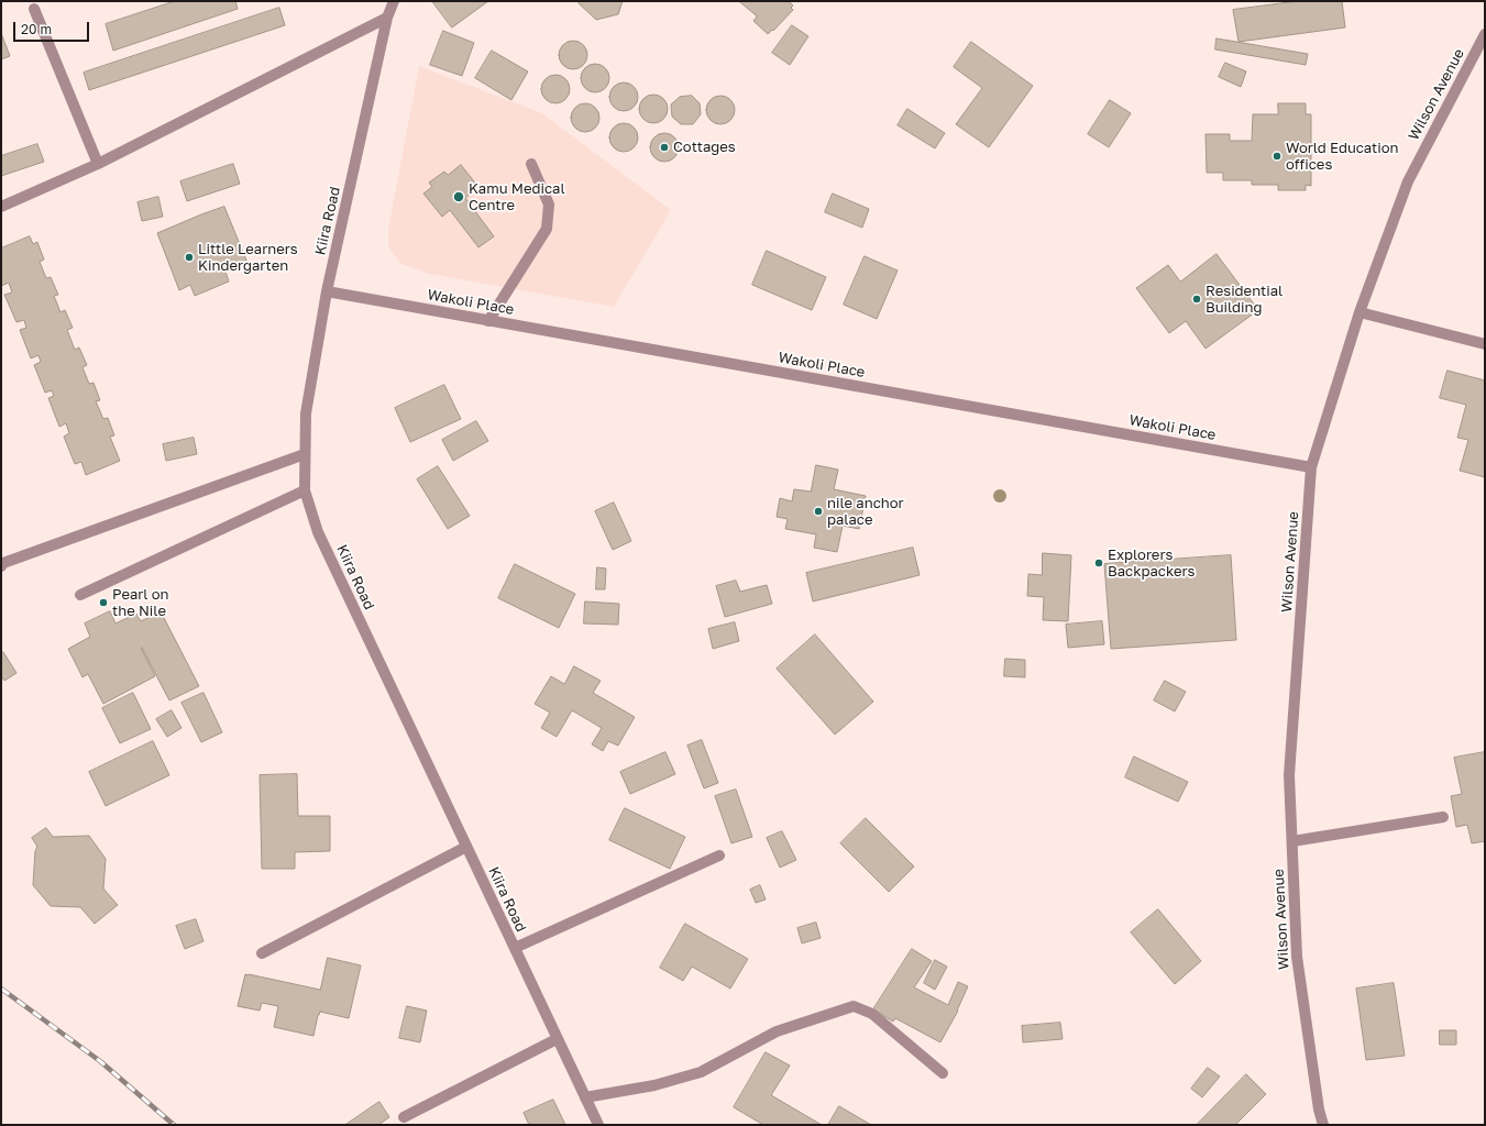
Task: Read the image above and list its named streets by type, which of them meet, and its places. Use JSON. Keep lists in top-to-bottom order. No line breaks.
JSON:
{"streets":{"street":["Wilson Avenue","Kiira Road","Wakoli Place"]},"crossings":[["Wilson Avenue","Wakoli Place"],["Kiira Road","Wakoli Place"]],"places":["Cottages","World Education offices","Kamu Medical Centre","Little Learners Kindergarten","Residential Building","nile anchor palace","Explorers Backpackers","Pearl on the Nile"],"scale_bar":"20 m"}
